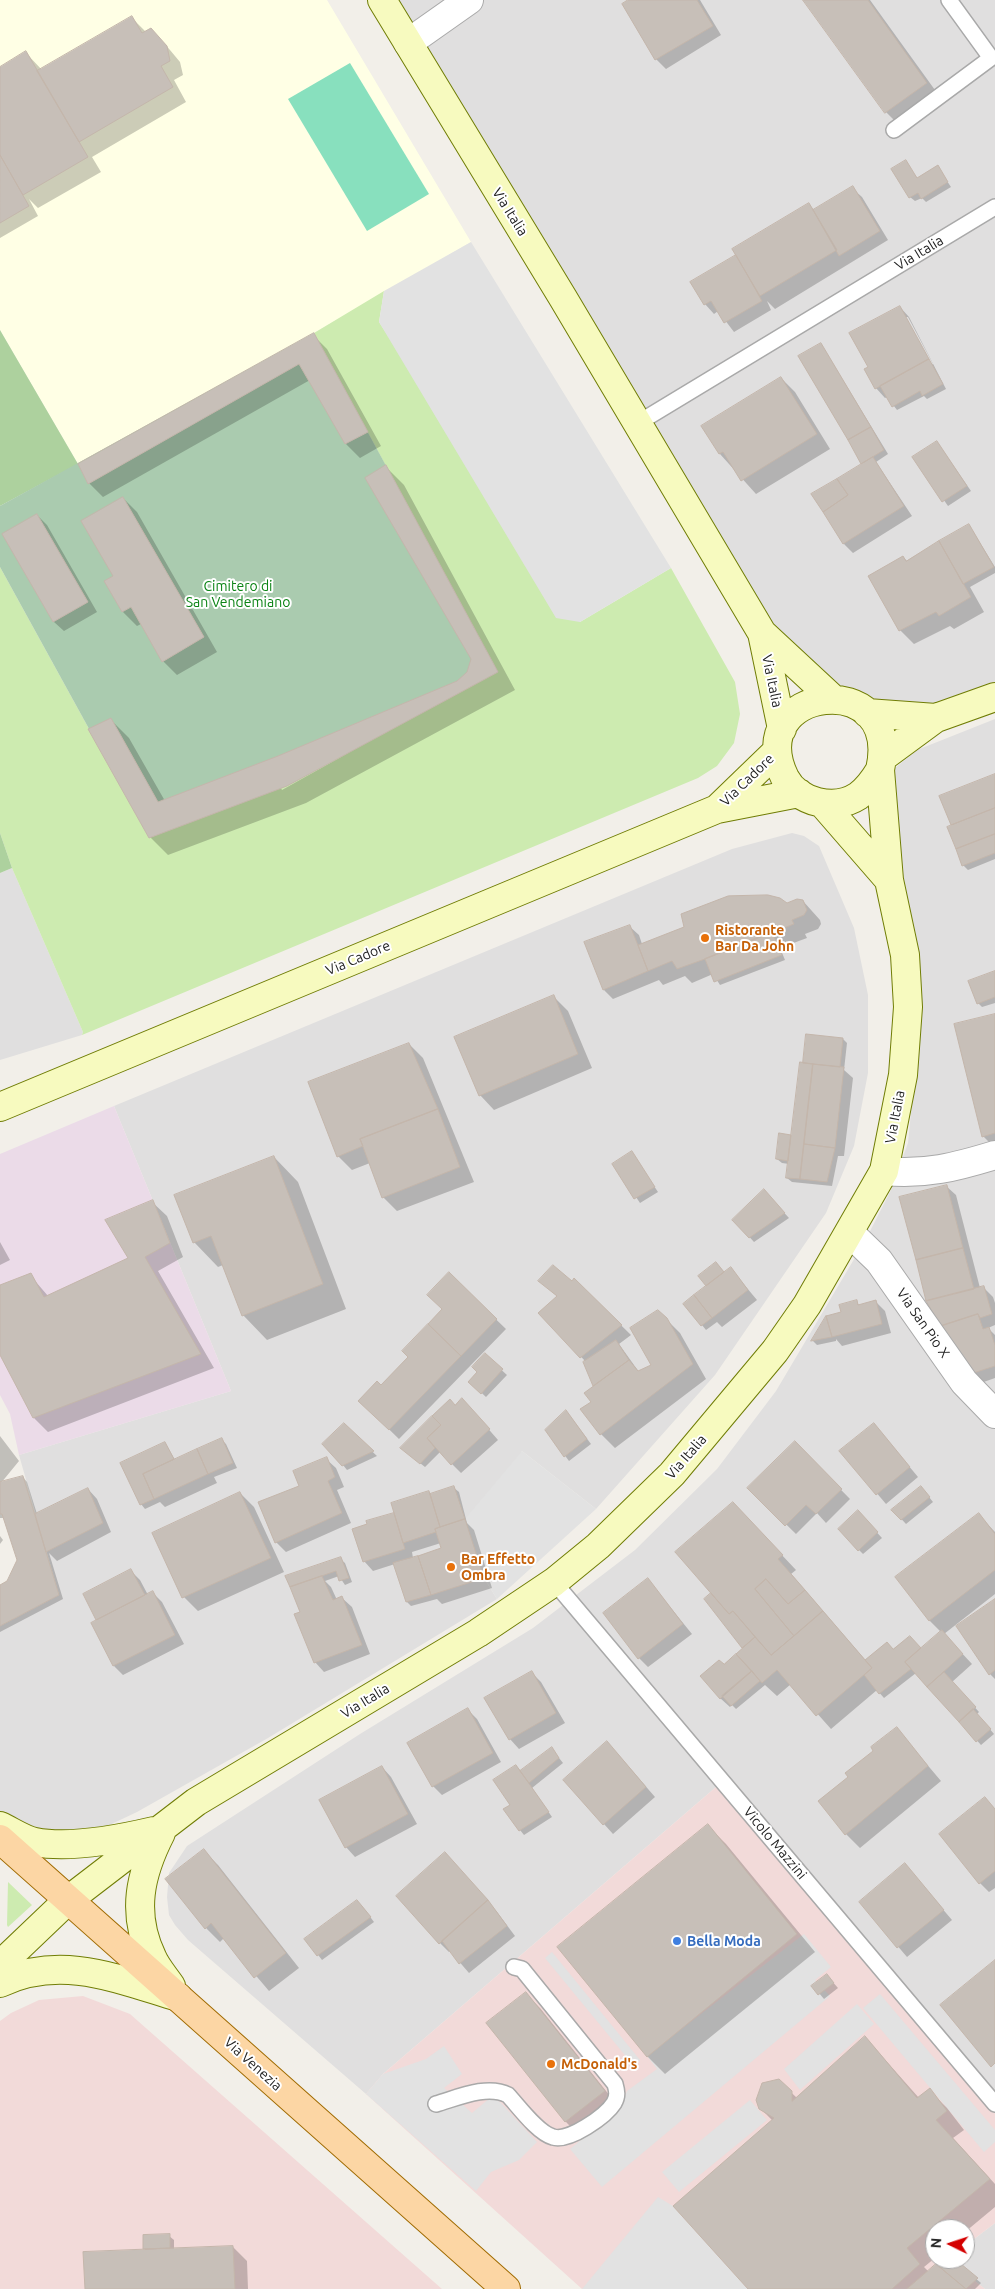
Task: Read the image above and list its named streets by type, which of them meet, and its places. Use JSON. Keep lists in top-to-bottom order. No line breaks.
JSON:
{"streets":{"main road":["Via Venezia"],"street":["Via Italia","Via Cadore","Via San Pio X"],"lane":["Vicolo Mazzini"]},"crossings":[["Via Italia","Via Cadore"],["Via Italia","Via San Pio X"],["Via Italia","Vicolo Mazzini"],["Via Italia","Via Venezia"]],"parks":["Cimitero di San Vendemiano"],"places":["Ristorante Bar Da John","Bar Effetto Ombra","Bella Moda","McDonald's"],"north":"left"}
